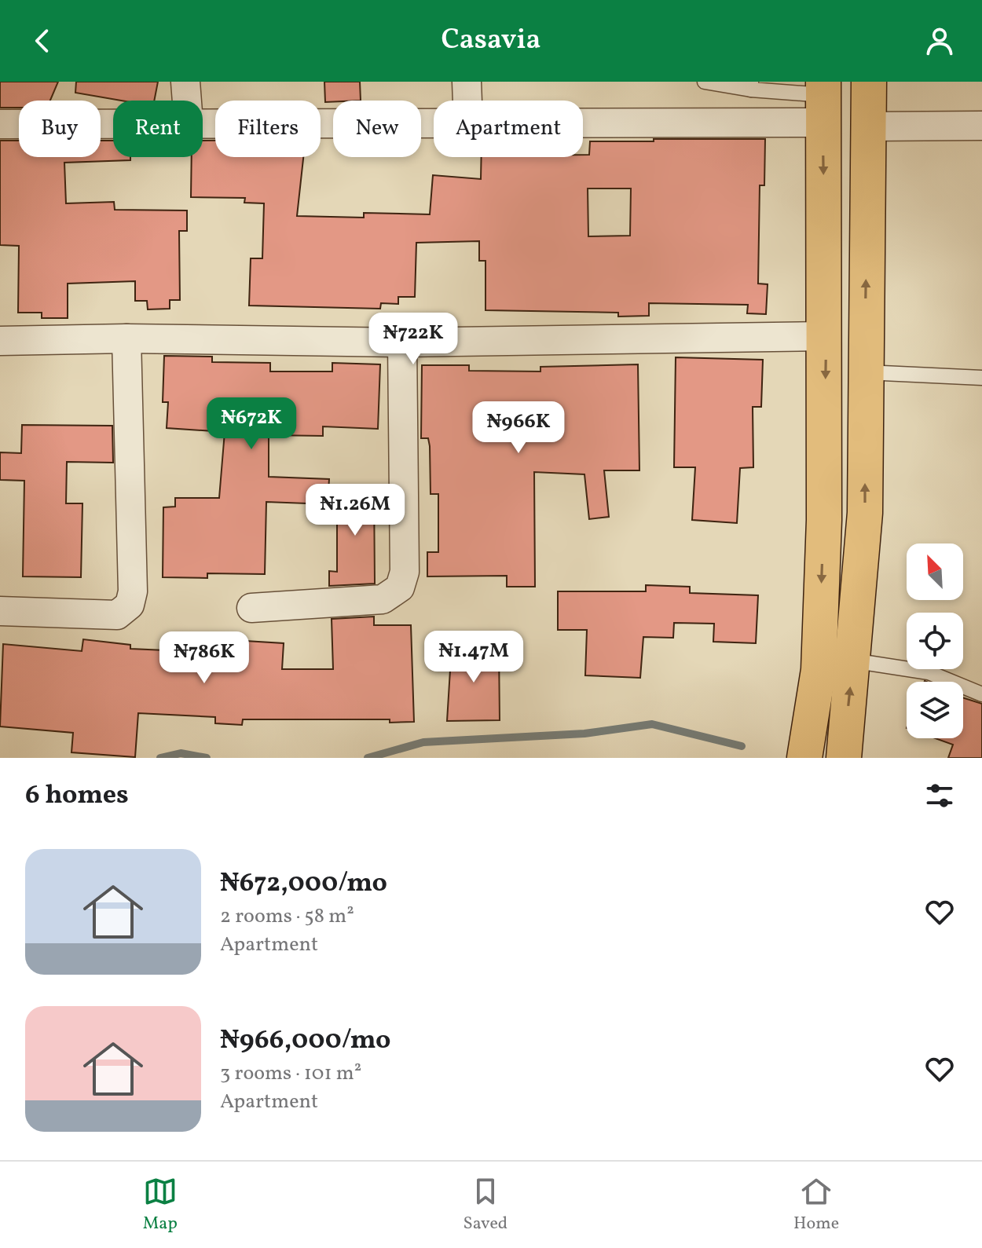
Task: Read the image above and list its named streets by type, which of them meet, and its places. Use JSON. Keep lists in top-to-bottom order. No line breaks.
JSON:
{"north":"top left","page":{"header":"Casavia","chip":["Buy","Rent","Filters","New","Apartment"],"price":["₦722K","₦672K","₦966K","₦1.26M","₦1.47M","₦786K"],"heading":"6 homes","list":[{"name":"₦672,000/mo","note":"2 rooms · 58 m² · Apartment"},{"name":"₦966,000/mo","note":"3 rooms · 101 m² · Apartment"}],"tabs":["Map","Saved","Home"]}}
